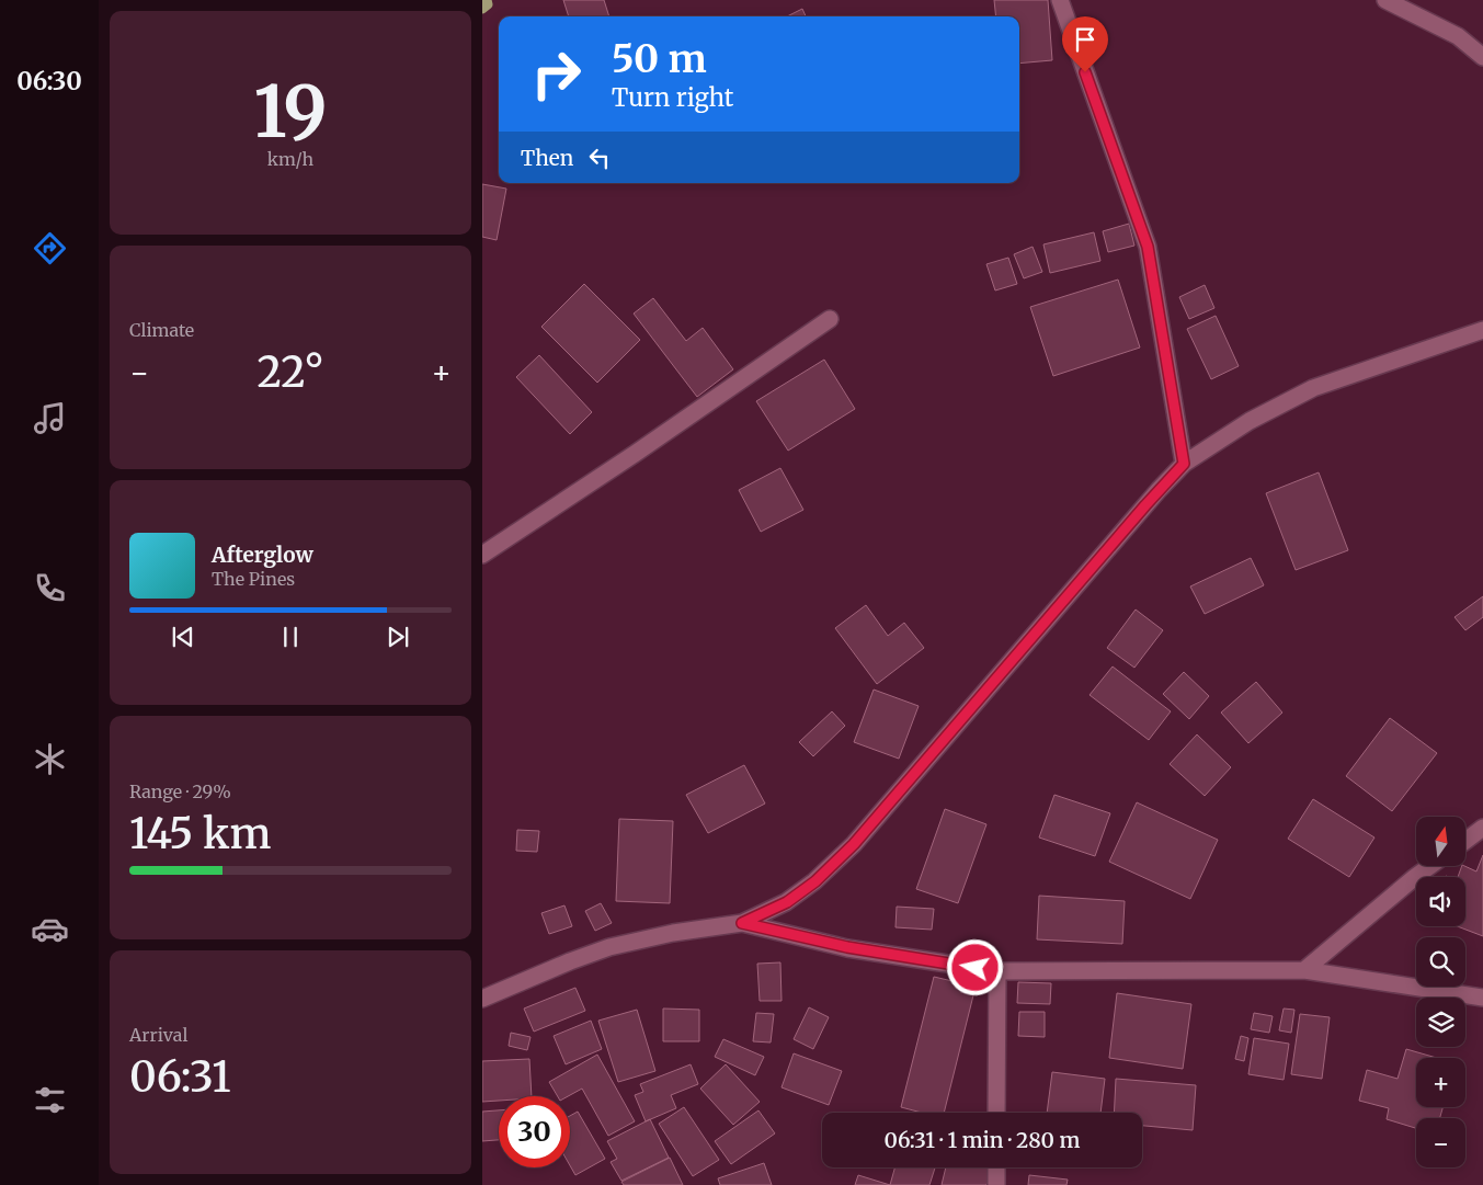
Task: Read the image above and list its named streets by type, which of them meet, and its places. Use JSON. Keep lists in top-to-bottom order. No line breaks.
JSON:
{"north":"top","page":{"tabs":"06:30","tile":[["19","km/h"],"Climate",["Range · 29%","145 km"],["Arrival","06:31"]],"turn":["50 m","Turn right"],"then":"Then","heat":["−","22°","+"],"song":["Afterglow","The Pines"],"map_buttons":["+","−"],"limit":"30","trip":"06:31 · 1 min · 280 m"}}
